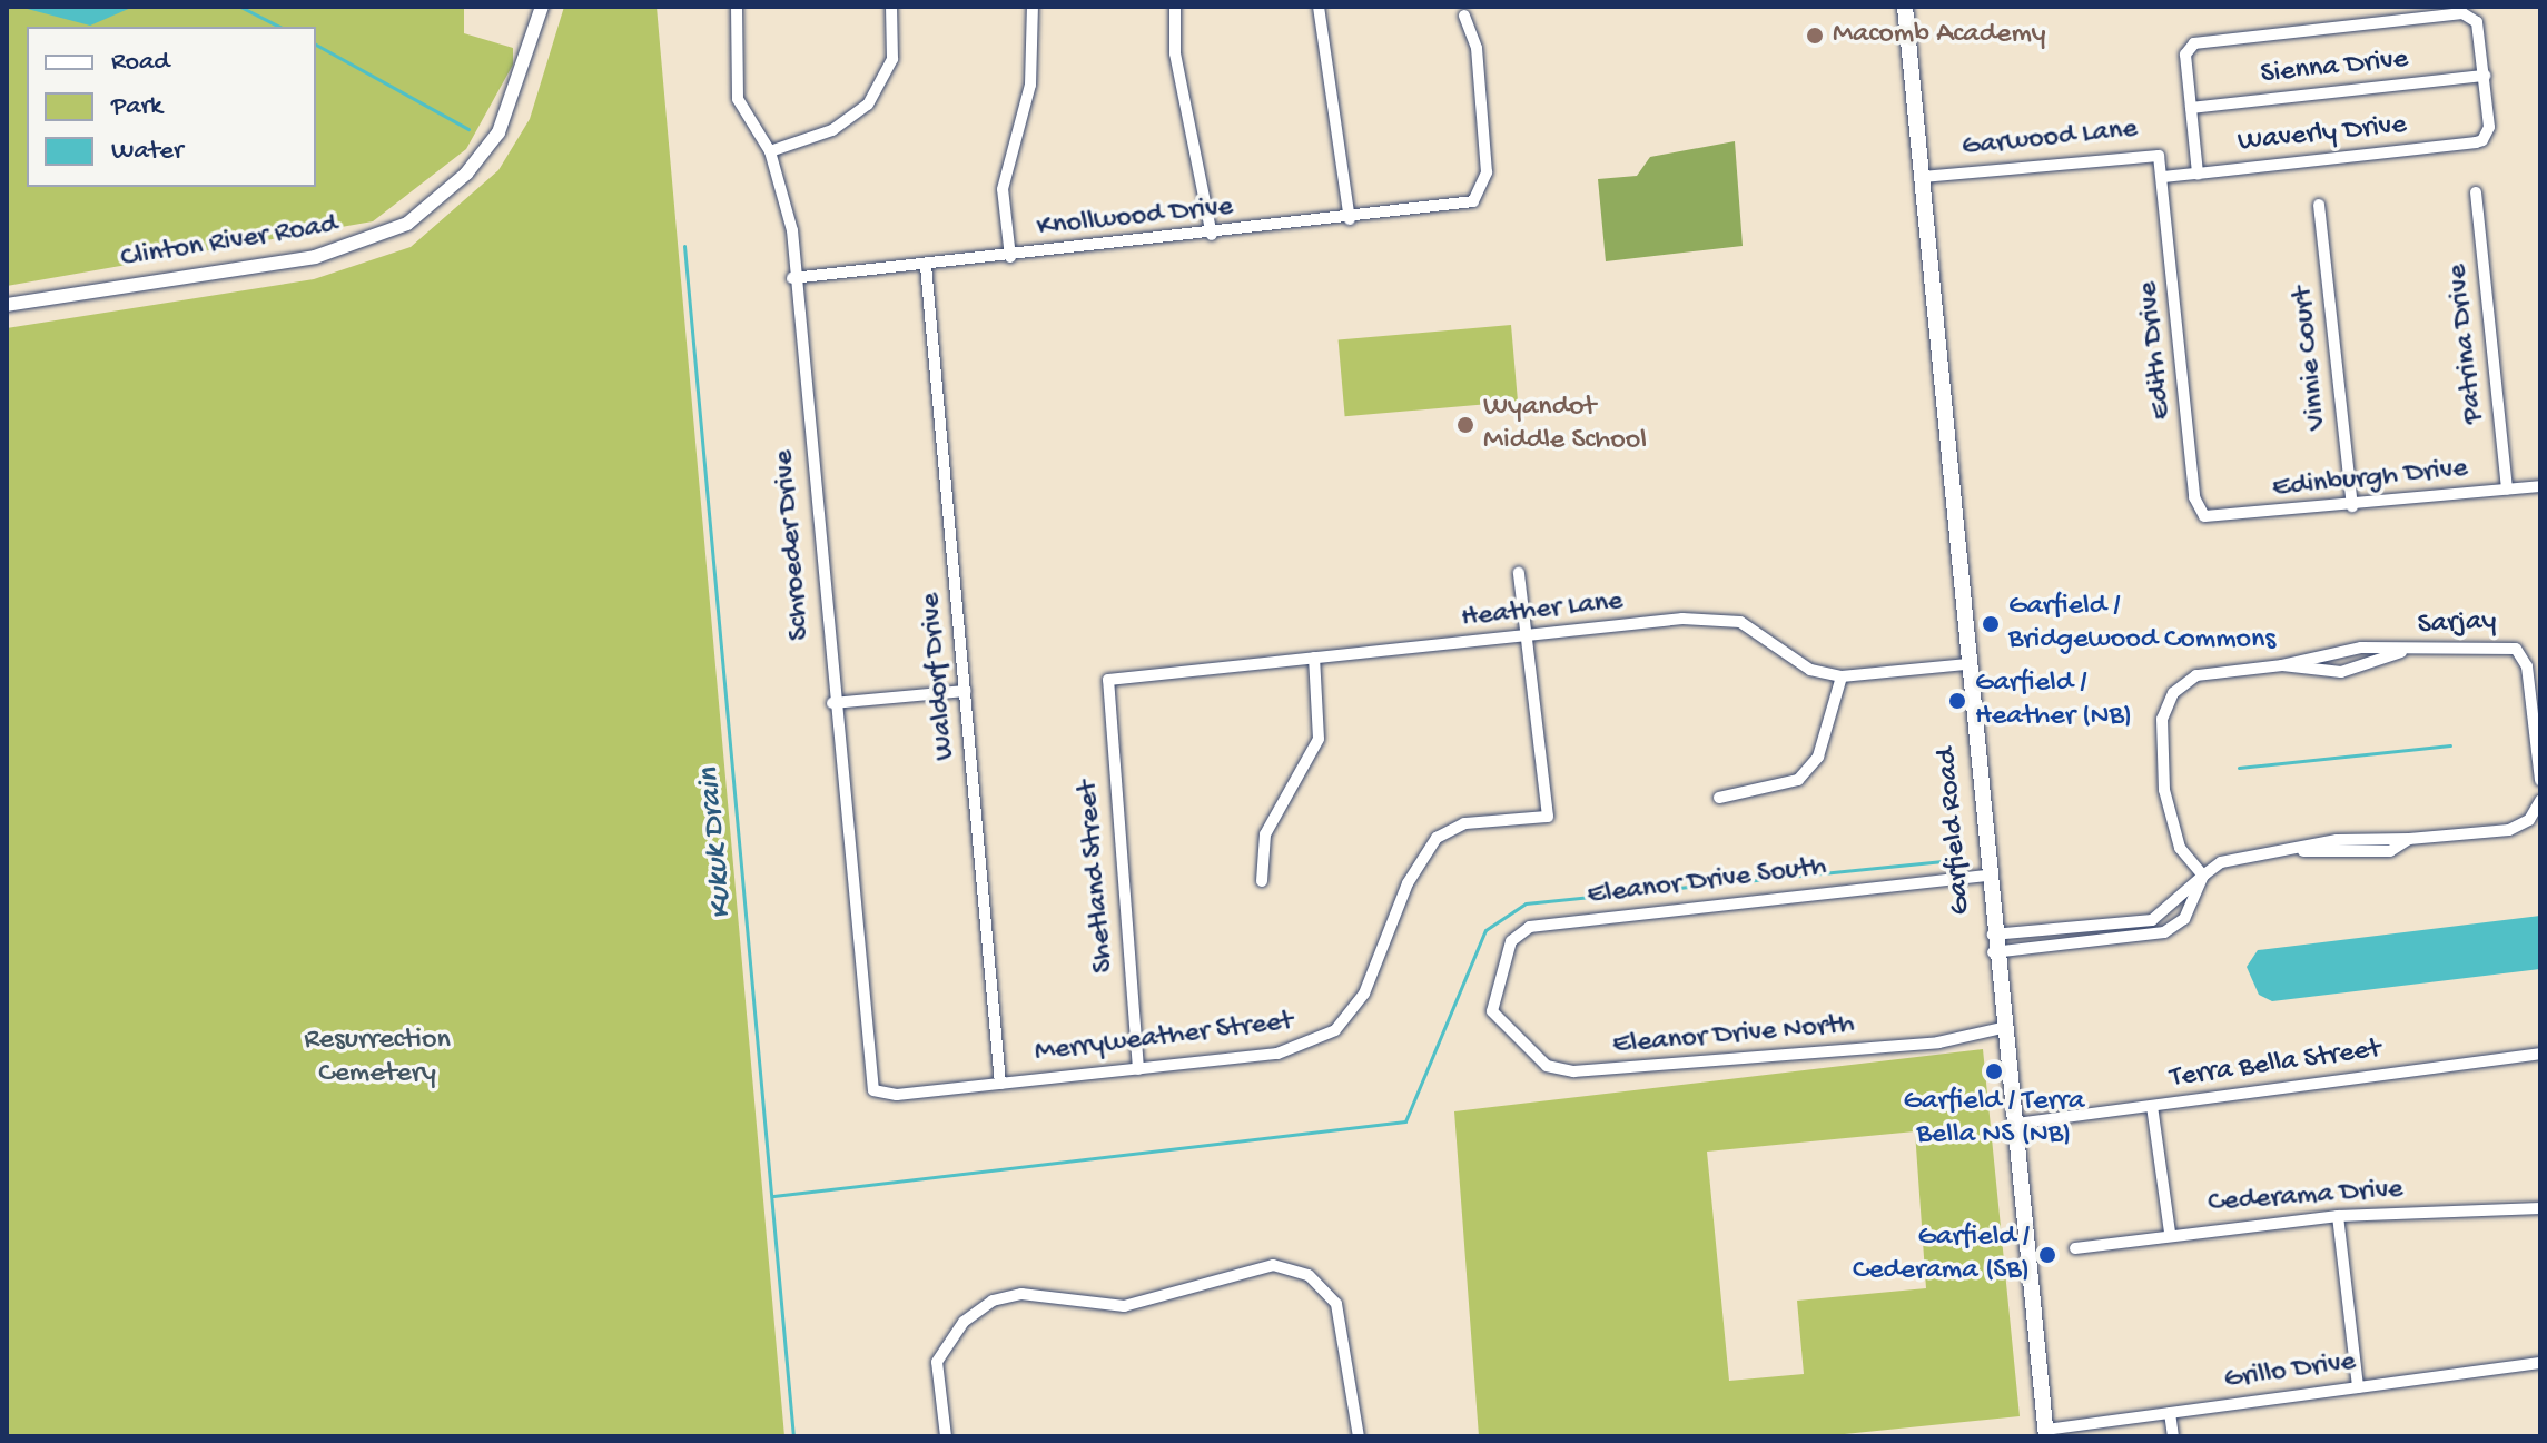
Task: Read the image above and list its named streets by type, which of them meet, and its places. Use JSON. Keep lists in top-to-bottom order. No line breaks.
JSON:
{"streets":{"main road":["Garfield Road"],"street":["Sienna Drive","Waverly Drive","Garwood Lane","Knollwood Drive","Clinton River Road","Patrina Drive","Edith Drive","Vinnie Court","Edinburgh Drive","Schroeder Drive","Heather Lane","Sarjay","Waldorf Drive","Shetland Street","Eleanor Drive South","Eleanor Drive North","Merryweather Street","Terra Bella Street","Cederama Drive","Grillo Drive"]},"crossings":[["Sienna Drive","Waverly Drive"],["Waverly Drive","Garwood Lane"],["Waverly Drive","Edith Drive"],["Garwood Lane","Edith Drive"],["Garwood Lane","Garfield Road"],["Knollwood Drive","Schroeder Drive"],["Knollwood Drive","Waldorf Drive"],["Patrina Drive","Edinburgh Drive"],["Edith Drive","Edinburgh Drive"],["Vinnie Court","Edinburgh Drive"],["Schroeder Drive","Merryweather Street"],["Heather Lane","Garfield Road"],["Heather Lane","Shetland Street"],["Heather Lane","Merryweather Street"],["Waldorf Drive","Merryweather Street"],["Garfield Road","Eleanor Drive South"],["Garfield Road","Eleanor Drive North"],["Garfield Road","Terra Bella Street"],["Garfield Road","Grillo Drive"],["Shetland Street","Merryweather Street"],["Eleanor Drive South","Eleanor Drive North"]],"water":["Kukuk Drain"],"parks":["Resurrection Cemetery"],"places":["Macomb Academy","Wyandot Middle School","Garfield / Bridgewood Commons","Garfield / Heather (NB)","Garfield / Terra Bella NS (NB)","Garfield / Cederama (SB)"],"legend":["Road","Park","Water"]}
